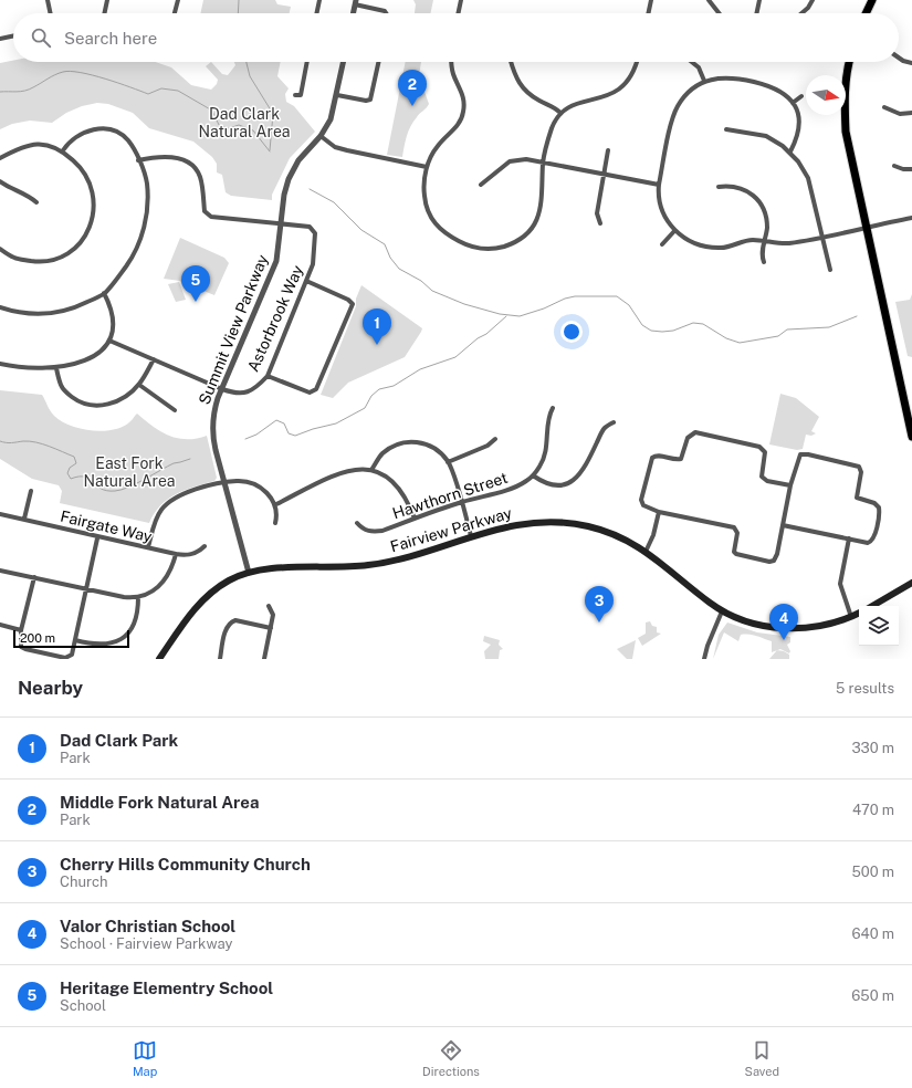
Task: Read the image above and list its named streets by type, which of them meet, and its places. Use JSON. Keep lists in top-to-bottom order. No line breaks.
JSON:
{"streets":{"main road":["Fairview Parkway"],"street":["Astorbrook Way","Summit View Parkway","Hawthorn Street","Fairgate Way"]},"crossings":[["Astorbrook Way","Summit View Parkway"],["Summit View Parkway","Fairview Parkway"]],"parks":["Dad Clark Natural Area","East Fork Natural Area"],"scale_bar":"200 m","north":"right","page":{"search":"Search here","pins":["2","5","1","3","4"],"scale":"200 m","heading":["Nearby","5 results"],"list":[{"mark":"1","name":"Dad Clark Park","note":"Park","value":"330 m"},{"mark":"2","name":"Middle Fork Natural Area","note":"Park","value":"470 m"},{"mark":"3","name":"Cherry Hills Community Church","note":"Church","value":"500 m"},{"mark":"4","name":"Valor Christian School","note":"School · Fairview Parkway","value":"640 m"},{"mark":"5","name":"Heritage Elementry School","note":"School","value":"650 m"}],"nav":["Map","Directions","Saved"]}}
